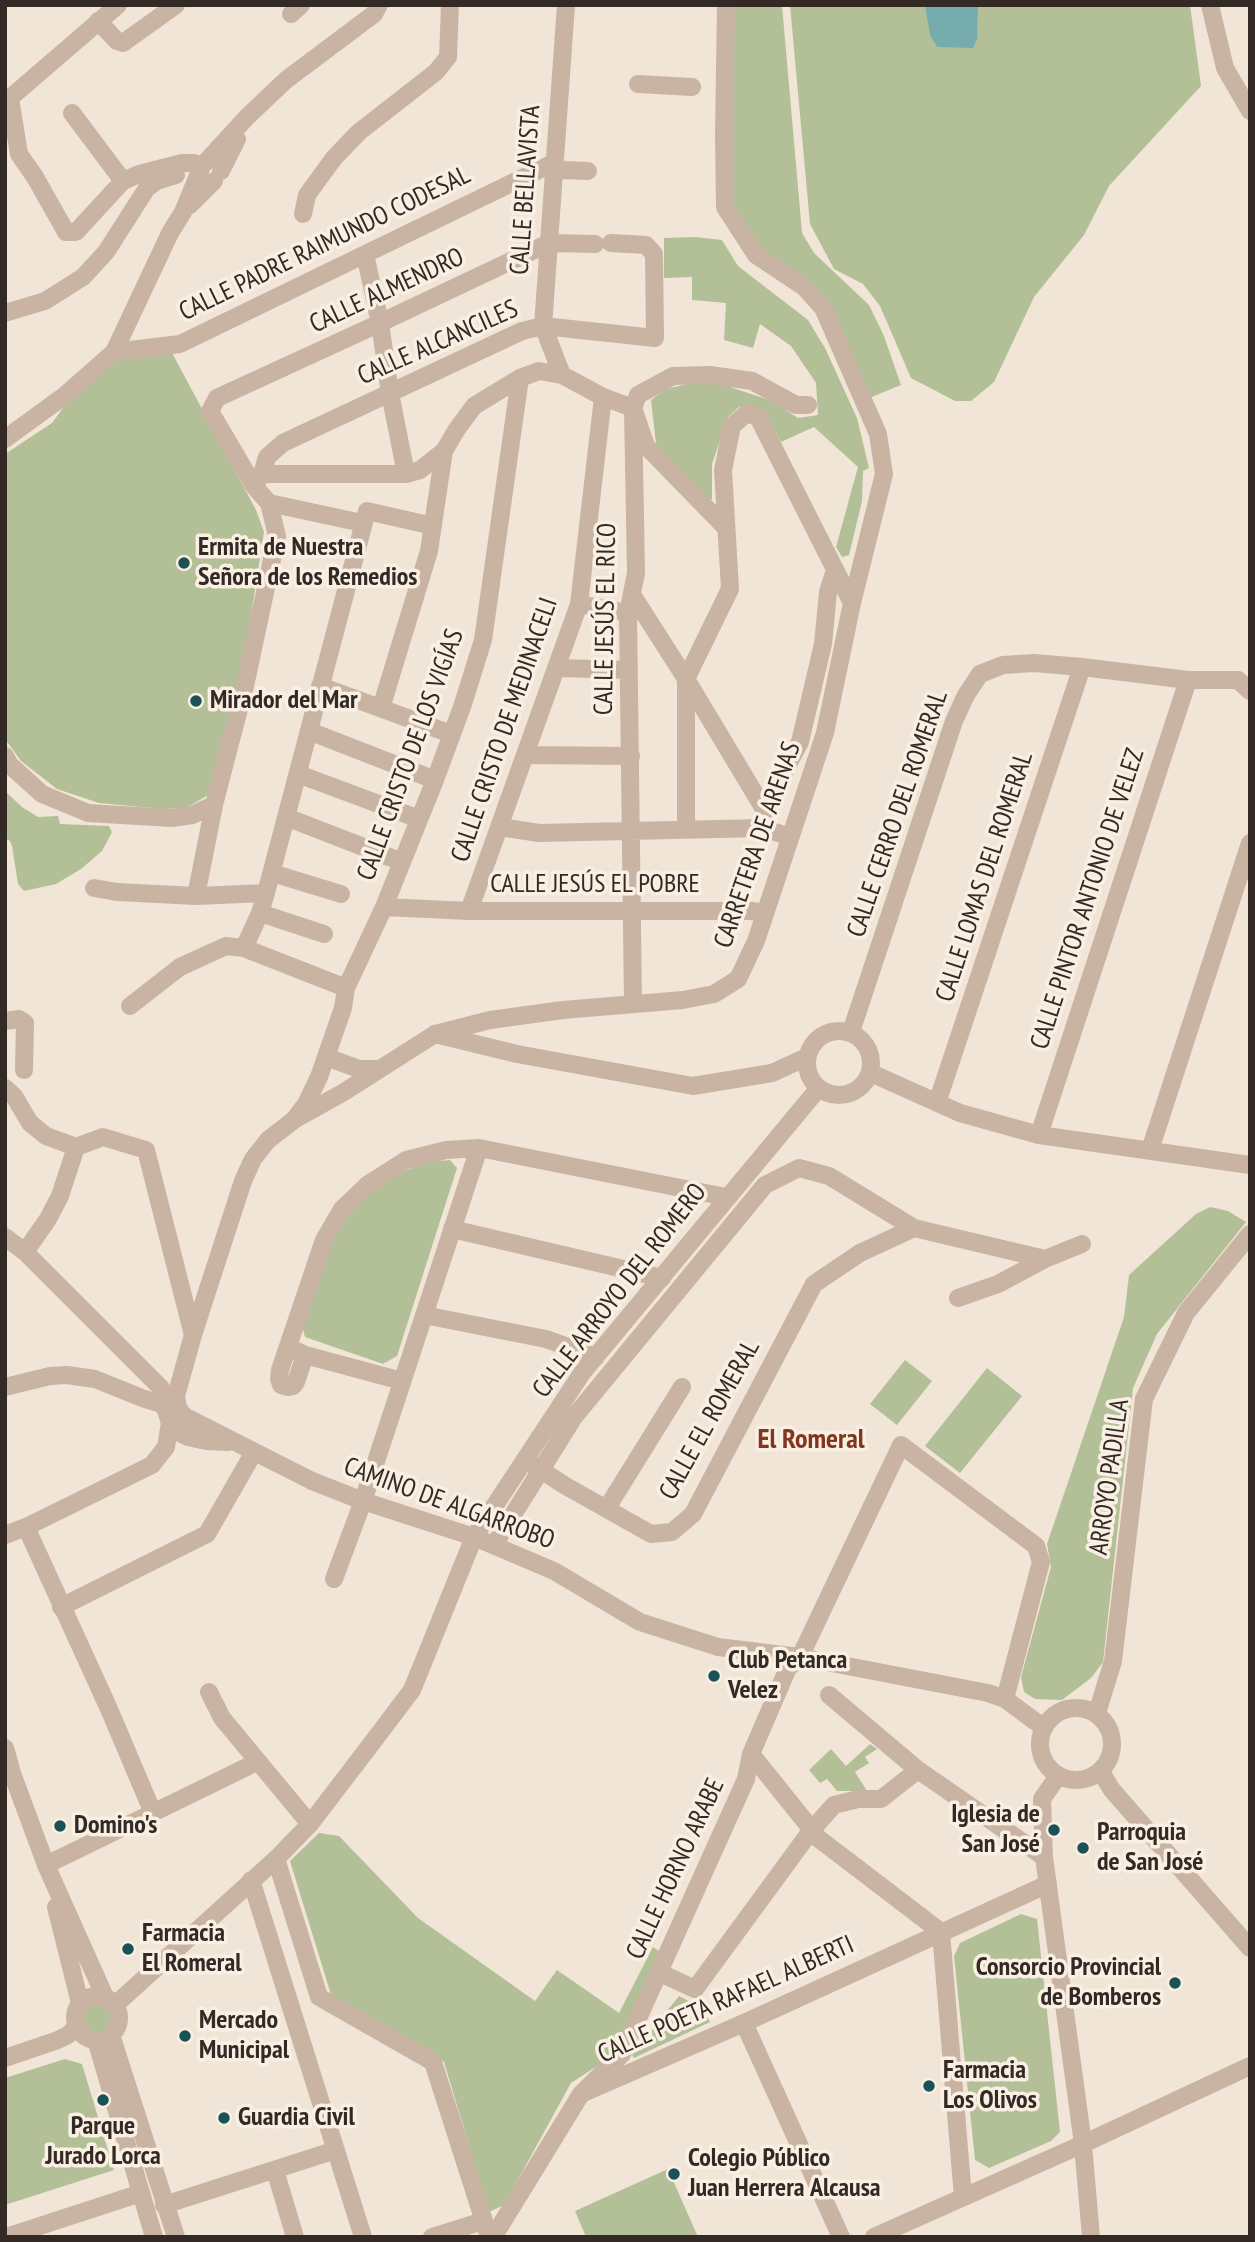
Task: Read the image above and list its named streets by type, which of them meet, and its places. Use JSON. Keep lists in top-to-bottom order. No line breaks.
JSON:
{"streets":{"street":["CALLE BELLAVISTA","CALLE PADRE RAIMUNDO CODESAL","CALLE ALMENDRO","CALLE ALCANCILES","CALLE JESÚS EL RICO","CALLE CRISTO DE MEDINACELI","CALLE CRISTO DE LOS VIGÍAS","CALLE CERRO DEL ROMERAL","CARRETERA DE ARENAS","CALLE LOMAS DEL ROMERAL","CALLE JESÚS EL POBRE","CALLE PINTOR ANTONIO DE VELEZ","CALLE ARROYO DEL ROMERO","CALLE EL ROMERAL","ARROYO PADILLA","CAMINO DE ALGARROBO","CALLE HORNO ARABE","CALLE POETA RAFAEL ALBERTI"]},"crossings":[["CALLE BELLAVISTA","CALLE PADRE RAIMUNDO CODESAL"],["CALLE BELLAVISTA","CALLE ALMENDRO"],["CALLE BELLAVISTA","CALLE ALCANCILES"],["CALLE ALMENDRO","CALLE ALCANCILES"],["CALLE JESÚS EL RICO","CARRETERA DE ARENAS"],["CALLE JESÚS EL RICO","CALLE JESÚS EL POBRE"],["CALLE CRISTO DE MEDINACELI","CALLE JESÚS EL POBRE"],["CALLE CRISTO DE LOS VIGÍAS","CARRETERA DE ARENAS"],["CALLE CRISTO DE LOS VIGÍAS","CALLE JESÚS EL POBRE"],["CALLE CERRO DEL ROMERAL","CALLE LOMAS DEL ROMERAL"],["CALLE CERRO DEL ROMERAL","CALLE PINTOR ANTONIO DE VELEZ"],["CALLE CERRO DEL ROMERAL","CALLE ARROYO DEL ROMERO"],["CARRETERA DE ARENAS","CALLE JESÚS EL POBRE"],["CARRETERA DE ARENAS","CAMINO DE ALGARROBO"],["CALLE ARROYO DEL ROMERO","CALLE EL ROMERAL"],["CALLE ARROYO DEL ROMERO","CAMINO DE ALGARROBO"],["ARROYO PADILLA","CAMINO DE ALGARROBO"],["CAMINO DE ALGARROBO","CALLE HORNO ARABE"],["CALLE HORNO ARABE","CALLE POETA RAFAEL ALBERTI"]],"districts":["El Romeral"],"places":["Ermita de Nuestra Señora de los Remedios","Mirador del Mar","Club Petanca Velez","Domino's","Iglesia de San José","Parroquia de San José","Farmacia El Romeral","Consorcio Provincial de Bomberos","Mercado Municipal","Farmacia Los Olivos","Parque Jurado Lorca","Guardia Civil","Colegio Público Juan Herrera Alcausa"]}
